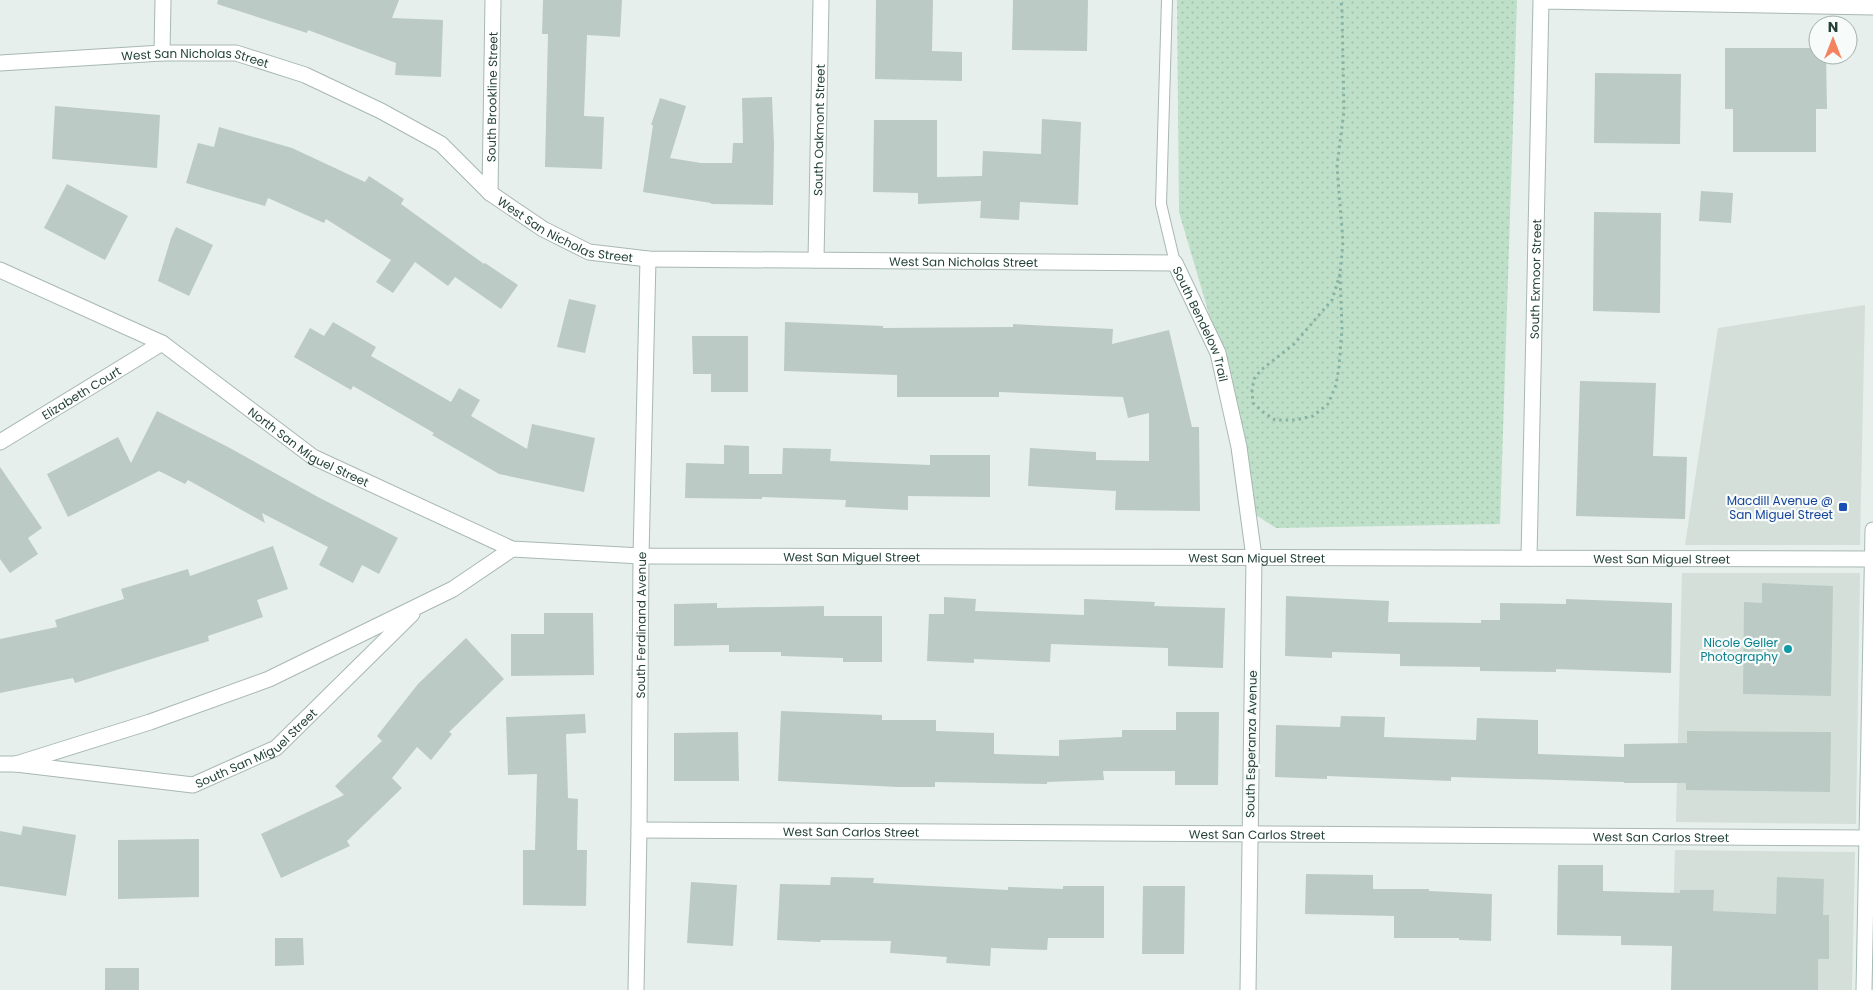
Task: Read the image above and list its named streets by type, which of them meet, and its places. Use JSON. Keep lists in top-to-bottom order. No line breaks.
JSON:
{"streets":{"street":["West San Nicholas Street","South Brookline Street","South Oakmont Street","South Exmoor Street","South Bendelow Trail","Elizabeth Court","North San Miguel Street","West San Miguel Street","South Ferdinand Avenue","South Esperanza Avenue","South San Miguel Street","West San Carlos Street"]},"crossings":[["West San Nicholas Street","South Brookline Street"],["West San Nicholas Street","South Oakmont Street"],["West San Nicholas Street","South Bendelow Trail"],["West San Nicholas Street","South Ferdinand Avenue"],["South Exmoor Street","West San Miguel Street"],["South Bendelow Trail","West San Miguel Street"],["South Bendelow Trail","South Esperanza Avenue"],["Elizabeth Court","North San Miguel Street"],["North San Miguel Street","West San Miguel Street"],["North San Miguel Street","South Ferdinand Avenue"],["North San Miguel Street","South San Miguel Street"],["West San Miguel Street","South Ferdinand Avenue"],["West San Miguel Street","South Esperanza Avenue"],["South Ferdinand Avenue","West San Carlos Street"],["South Esperanza Avenue","West San Carlos Street"]],"places":{"transit":["Macdill Avenue @ San Miguel Street"],"other":["Nicole Geller Photography"]},"north":"top"}
